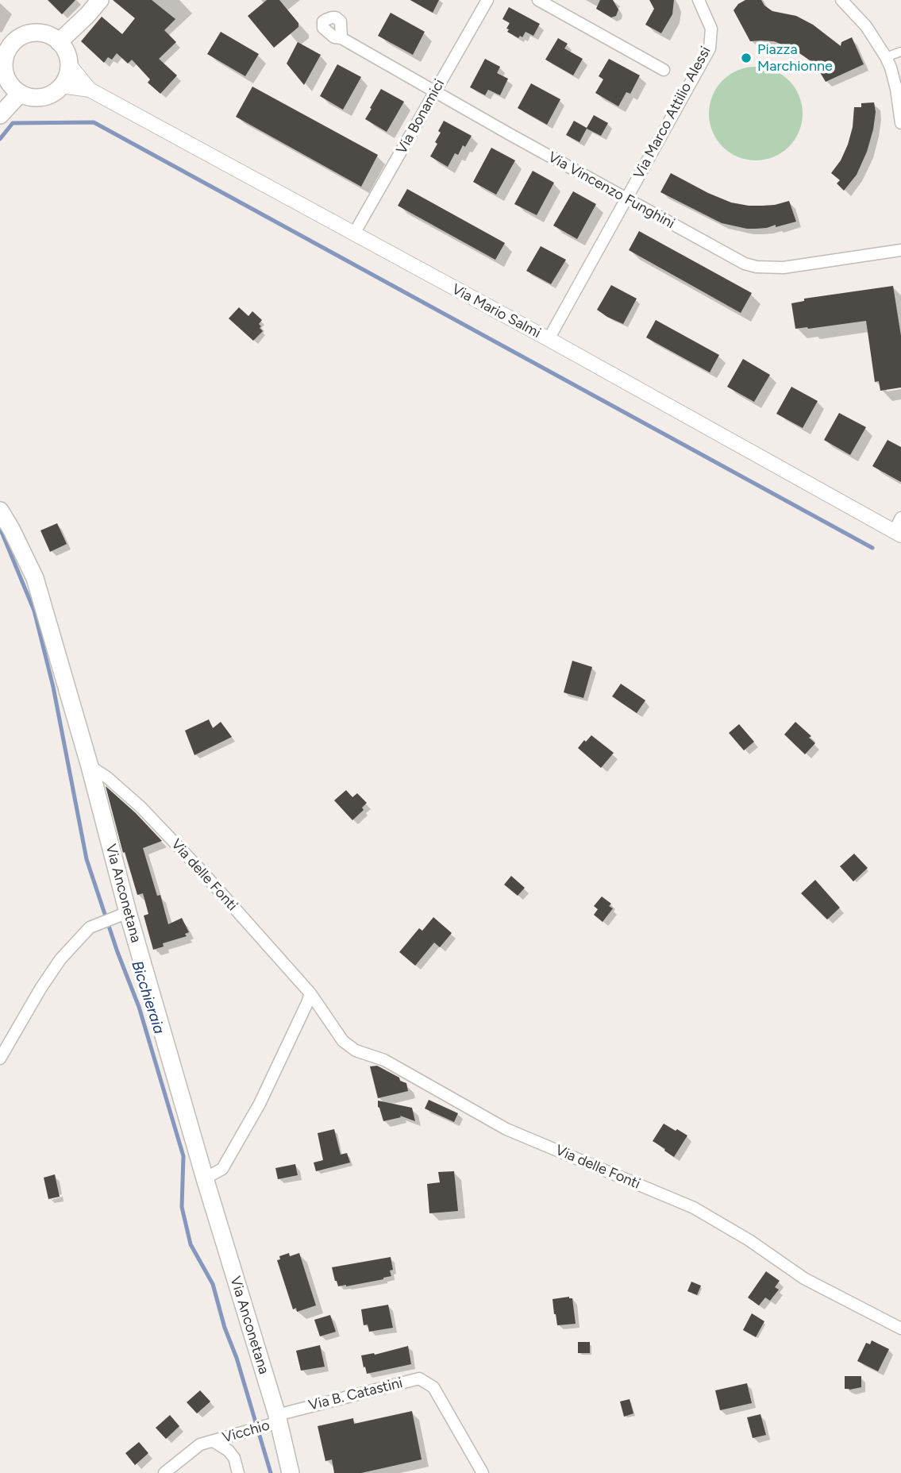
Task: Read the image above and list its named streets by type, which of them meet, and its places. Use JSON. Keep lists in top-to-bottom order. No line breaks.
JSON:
{"streets":{"main road":["Via Anconetana"],"street":["Via Marco Attilio Alessi","Via Bonamici","Via Vincenzo Funghini","Via Mario Salmi","Via delle Fonti","Via B. Catastini","Vicchio"]},"crossings":[["Via Marco Attilio Alessi","Via Vincenzo Funghini"],["Via Marco Attilio Alessi","Via Mario Salmi"],["Via Bonamici","Via Vincenzo Funghini"],["Via Bonamici","Via Mario Salmi"],["Via delle Fonti","Via Anconetana"],["Via Anconetana","Via B. Catastini"],["Via Anconetana","Vicchio"],["Via B. Catastini","Vicchio"]],"water":["Bicchieraia"],"places":["Piazza Marchionne"]}
